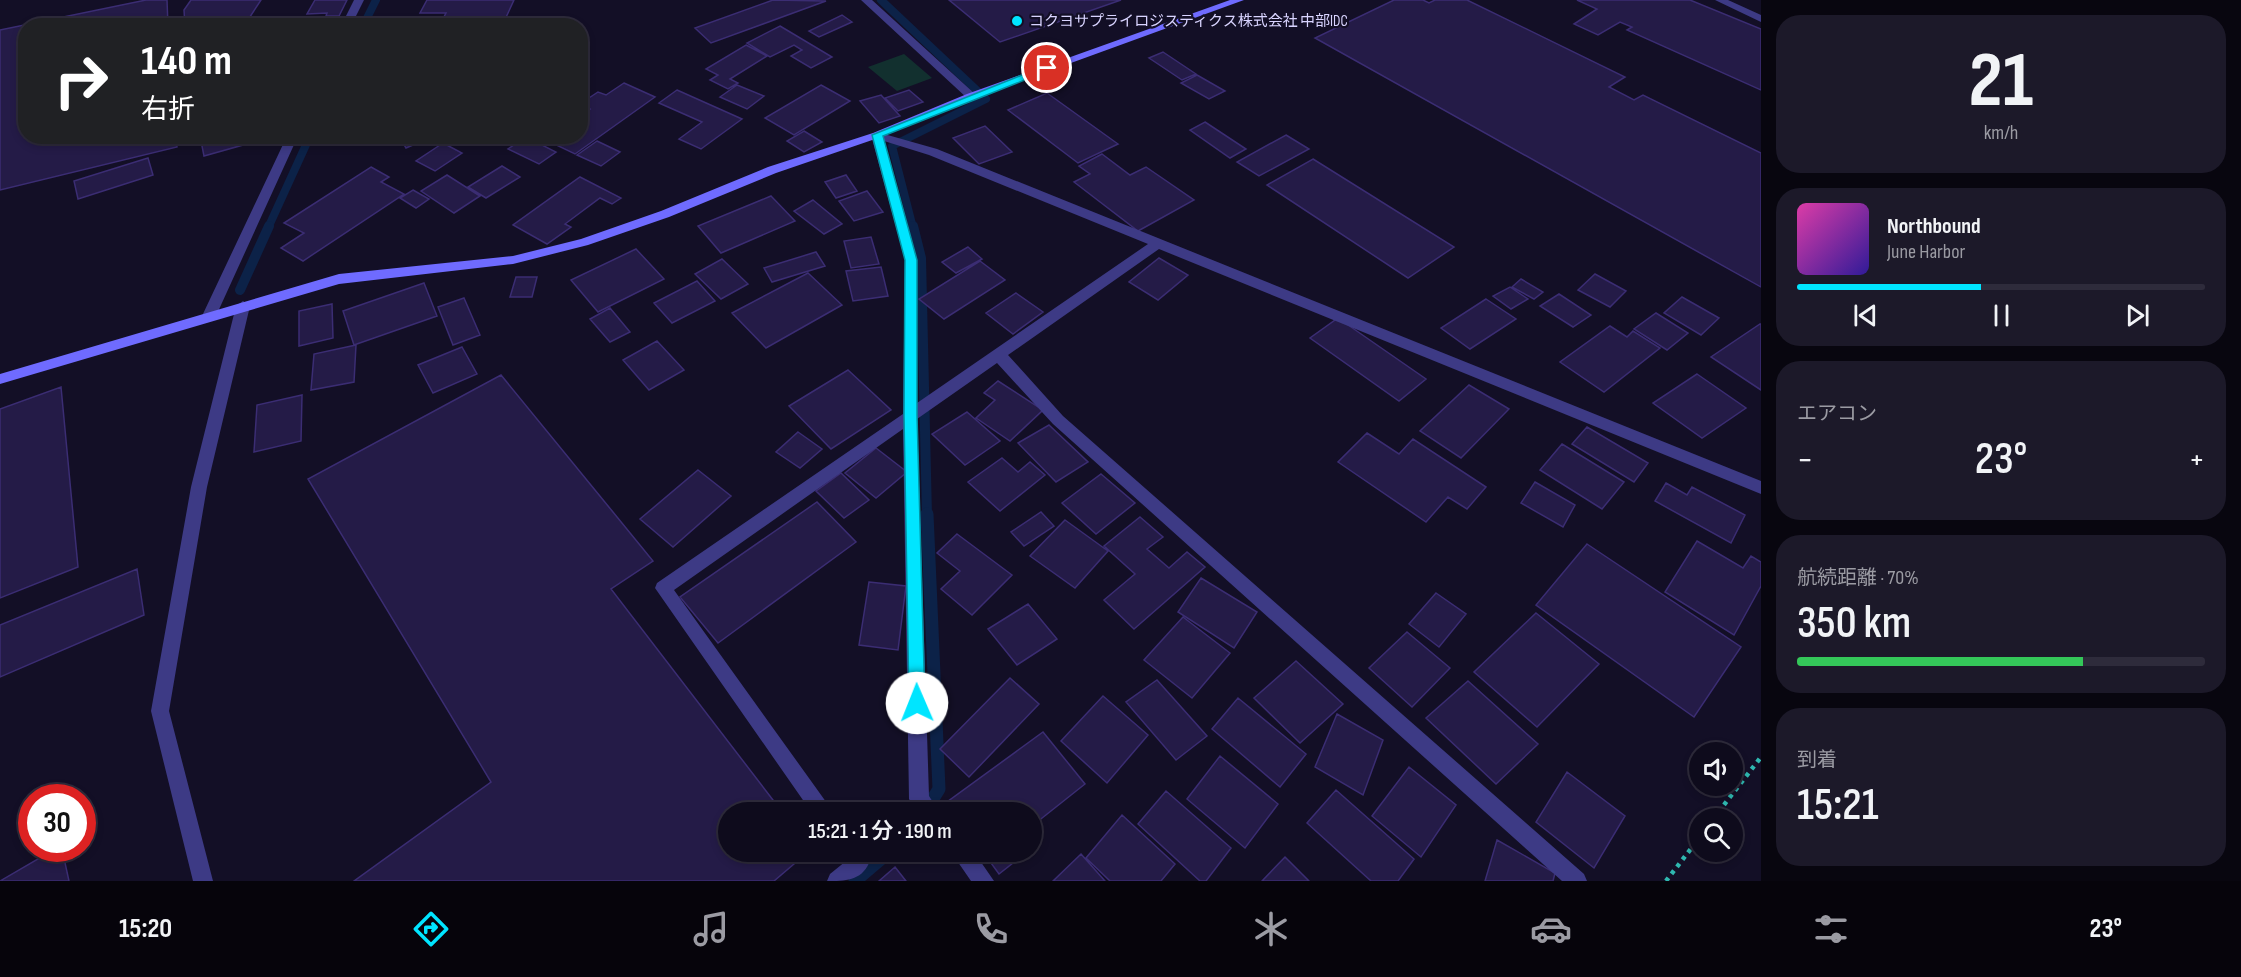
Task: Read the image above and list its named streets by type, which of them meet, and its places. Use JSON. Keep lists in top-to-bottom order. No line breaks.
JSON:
{"places":["コクヨサプライロジスティクス株式会社 中部IDC"],"page":{"tile":[["21","km/h"],"エアコン",["航続距離 · 70%","350 km"],["到着","15:21"]],"turn":["140 m","右折"],"song":["Northbound","June Harbor"],"heat":["−","23°","+"],"limit":"30","trip":"15:21 · 1 分 · 190 m","tabs":["15:20","23°"]}}
